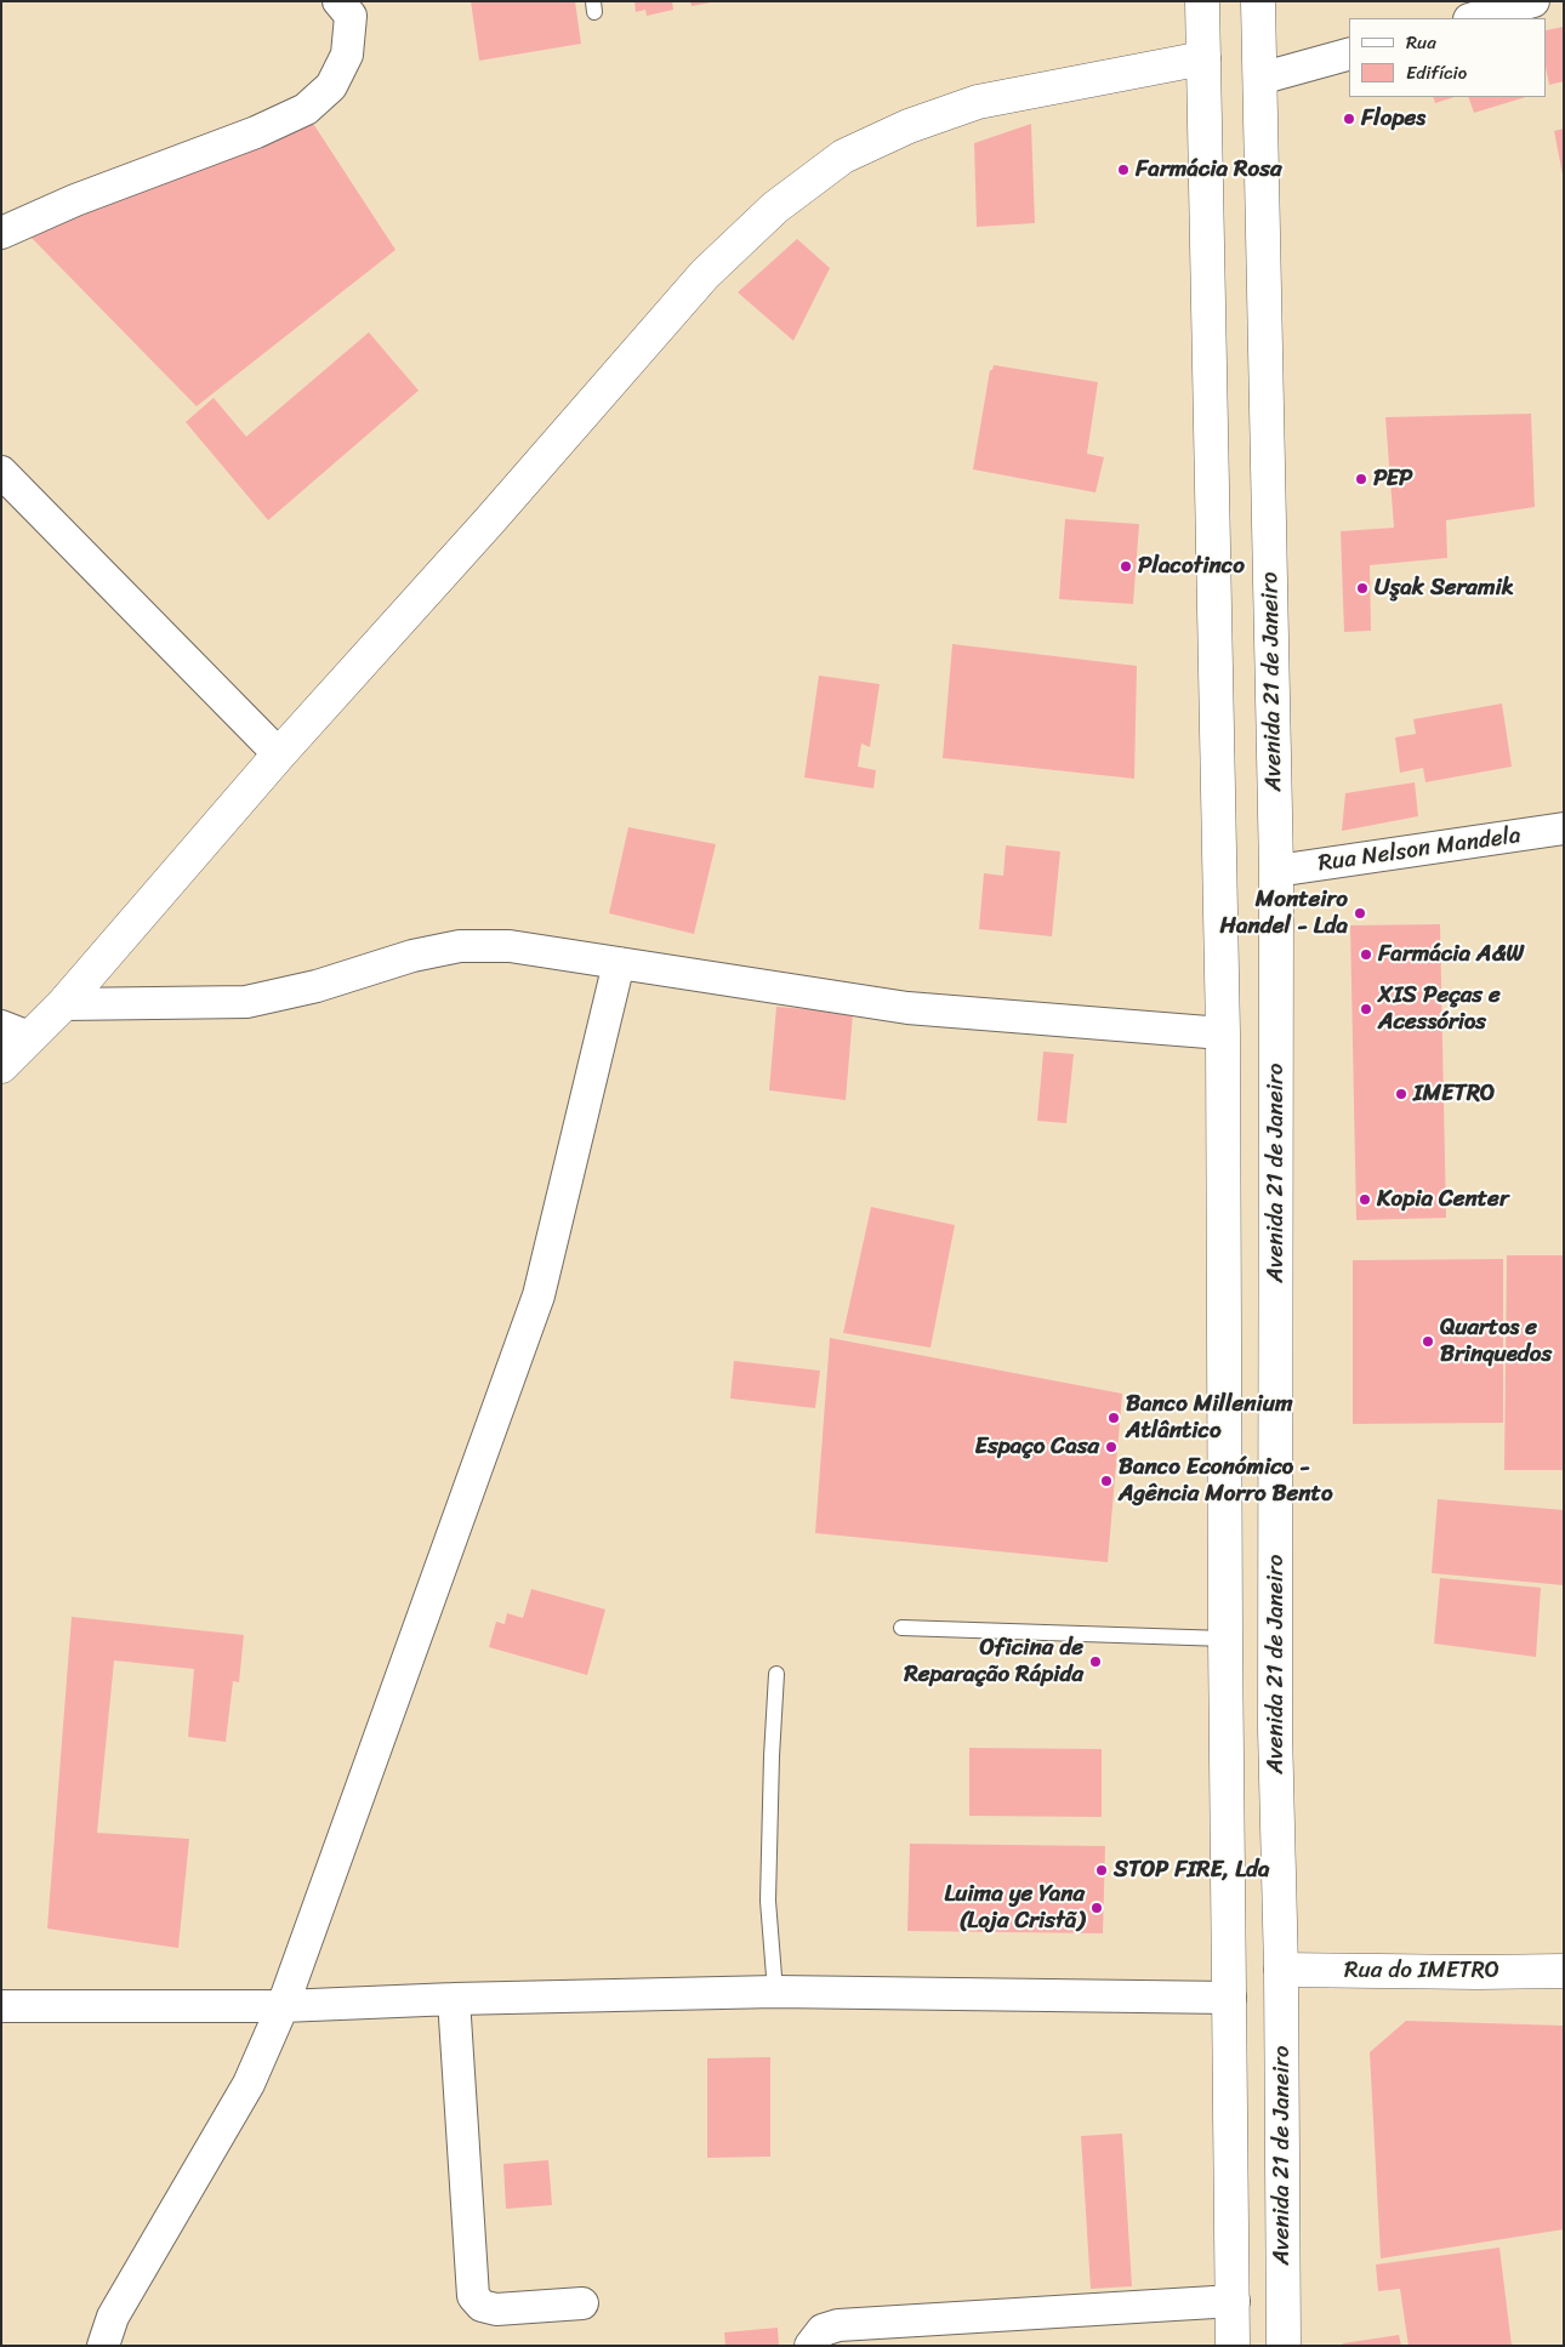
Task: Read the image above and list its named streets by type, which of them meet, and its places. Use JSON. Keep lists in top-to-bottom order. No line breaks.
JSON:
{"streets":{"main road":["Avenida 21 de Janeiro","Rua do IMETRO"],"street":["Rua Nelson Mandela"]},"crossings":[["Avenida 21 de Janeiro","Rua Nelson Mandela"],["Avenida 21 de Janeiro","Rua do IMETRO"]],"places":["Flopes","Farmácia Rosa","PEP","Placotinco","Uşak Seramik","Monteiro Handel - Lda","Farmácia A&W","XIS Peças e Acessórios","IMETRO","Kopia Center","Quartos e Brinquedos","Banco Millenium Atlântico","Espaço Casa","Banco Económico - Agência Morro Bento","Oficina de Reparação Rápida","STOP FIRE, Lda","Luima ye Yana (Loja Cristã)"],"legend":["Rua","Edifício"]}
